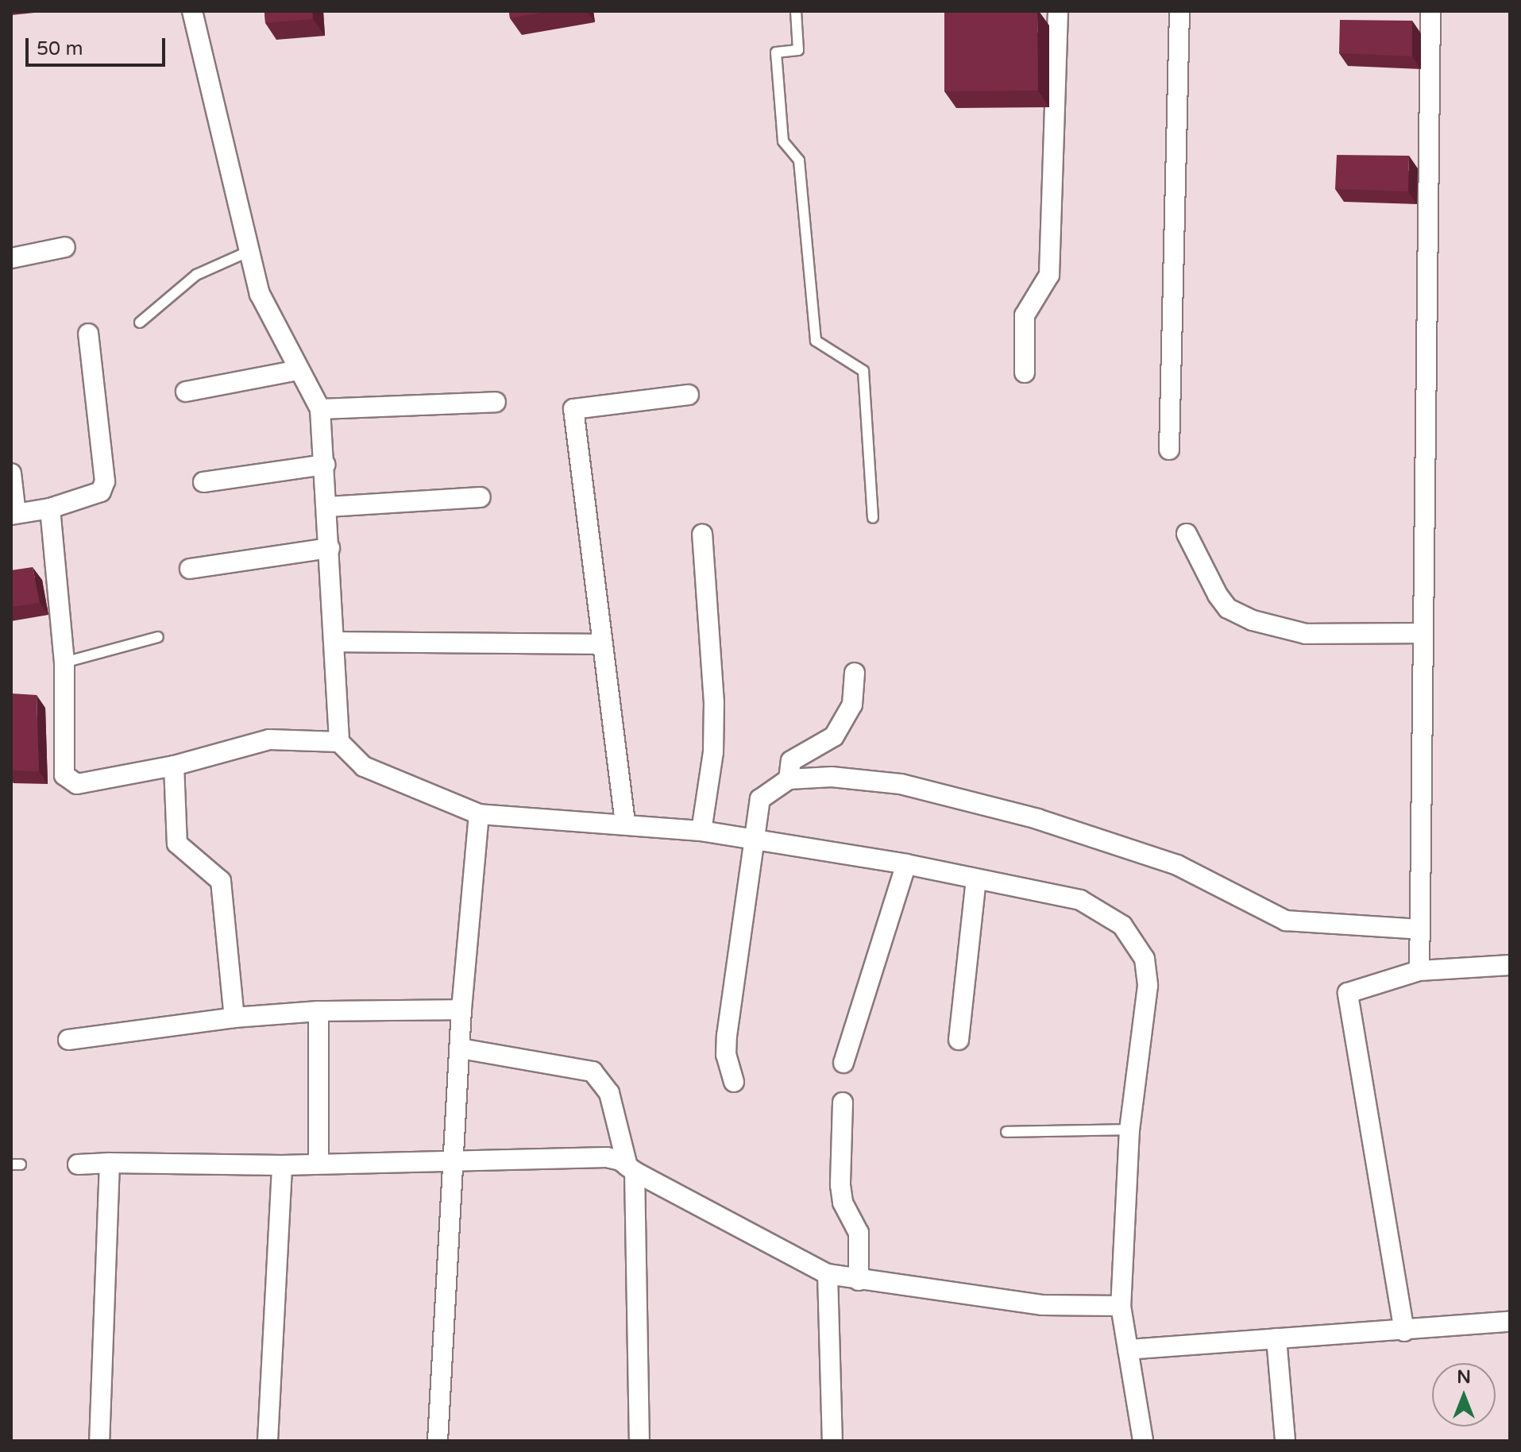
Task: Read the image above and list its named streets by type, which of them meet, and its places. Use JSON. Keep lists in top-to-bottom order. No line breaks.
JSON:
{"scale_bar":"50 m","north":"top"}
